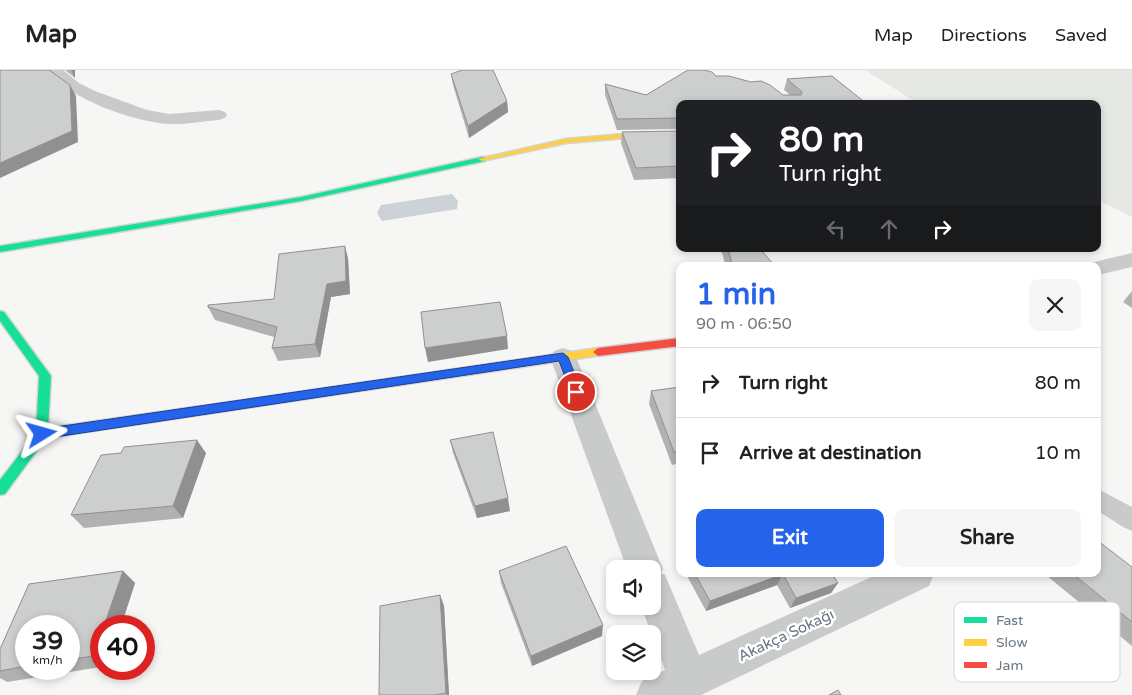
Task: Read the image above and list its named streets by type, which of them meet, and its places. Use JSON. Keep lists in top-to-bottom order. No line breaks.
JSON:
{"streets":{"street":["Akakça Sokağı"]},"legend":["Fast","Slow","Jam"],"page":{"header":"Map","nav":["Map","Directions","Saved"],"turn":["80 m","Turn right"],"heading":["1 min","90 m · 06:50"],"list":[{"name":"Turn right","value":"80 m"},{"name":"Arrive at destination","value":"10 m"}],"buttons":["Exit","Share"],"speed":"39 km/h","limit":"40"}}
